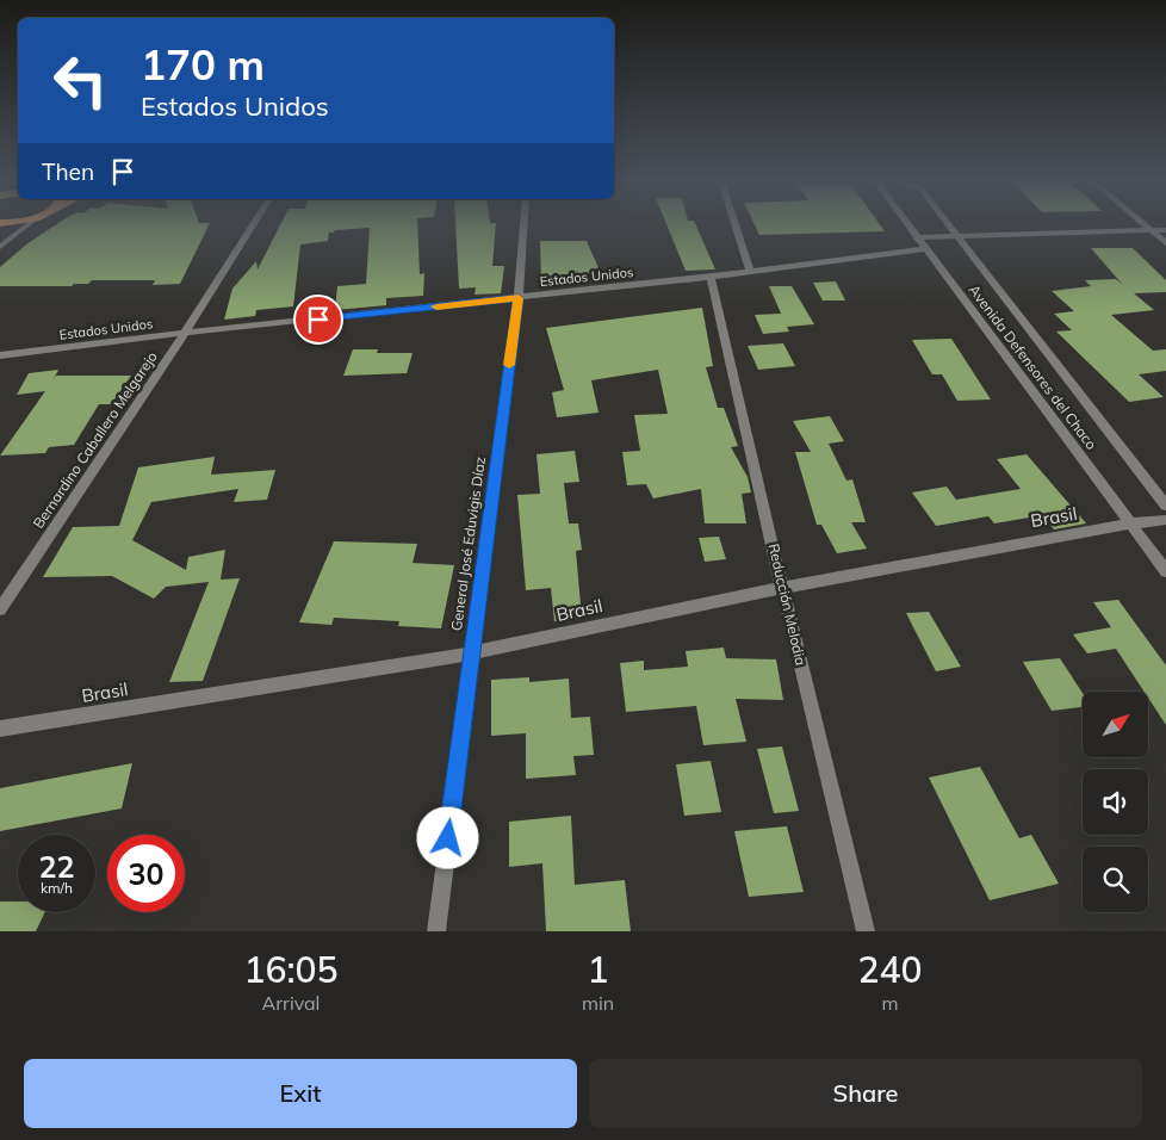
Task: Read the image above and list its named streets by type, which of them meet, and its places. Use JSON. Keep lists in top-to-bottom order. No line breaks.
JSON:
{"streets":{"street":["Estados Unidos","Avenida Defensores del Chaco","Bernardino Caballero Melgarejo","Brasil","General José Eduvigis Díaz","Reducción Melodia"]},"crossings":[["Estados Unidos","Avenida Defensores del Chaco"],["Estados Unidos","Bernardino Caballero Melgarejo"],["Estados Unidos","General José Eduvigis Díaz"],["Estados Unidos","Reducción Melodia"],["Avenida Defensores del Chaco","Brasil"],["Brasil","General José Eduvigis Díaz"],["Brasil","Reducción Melodia"]],"north":"top right","page":{"turn":["170 m","Estados Unidos"],"then":"Then","speed":"22 km/h","limit":"30","eta":["16:05","Arrival","1","min","240","m"],"buttons":["Exit","Share"]}}
